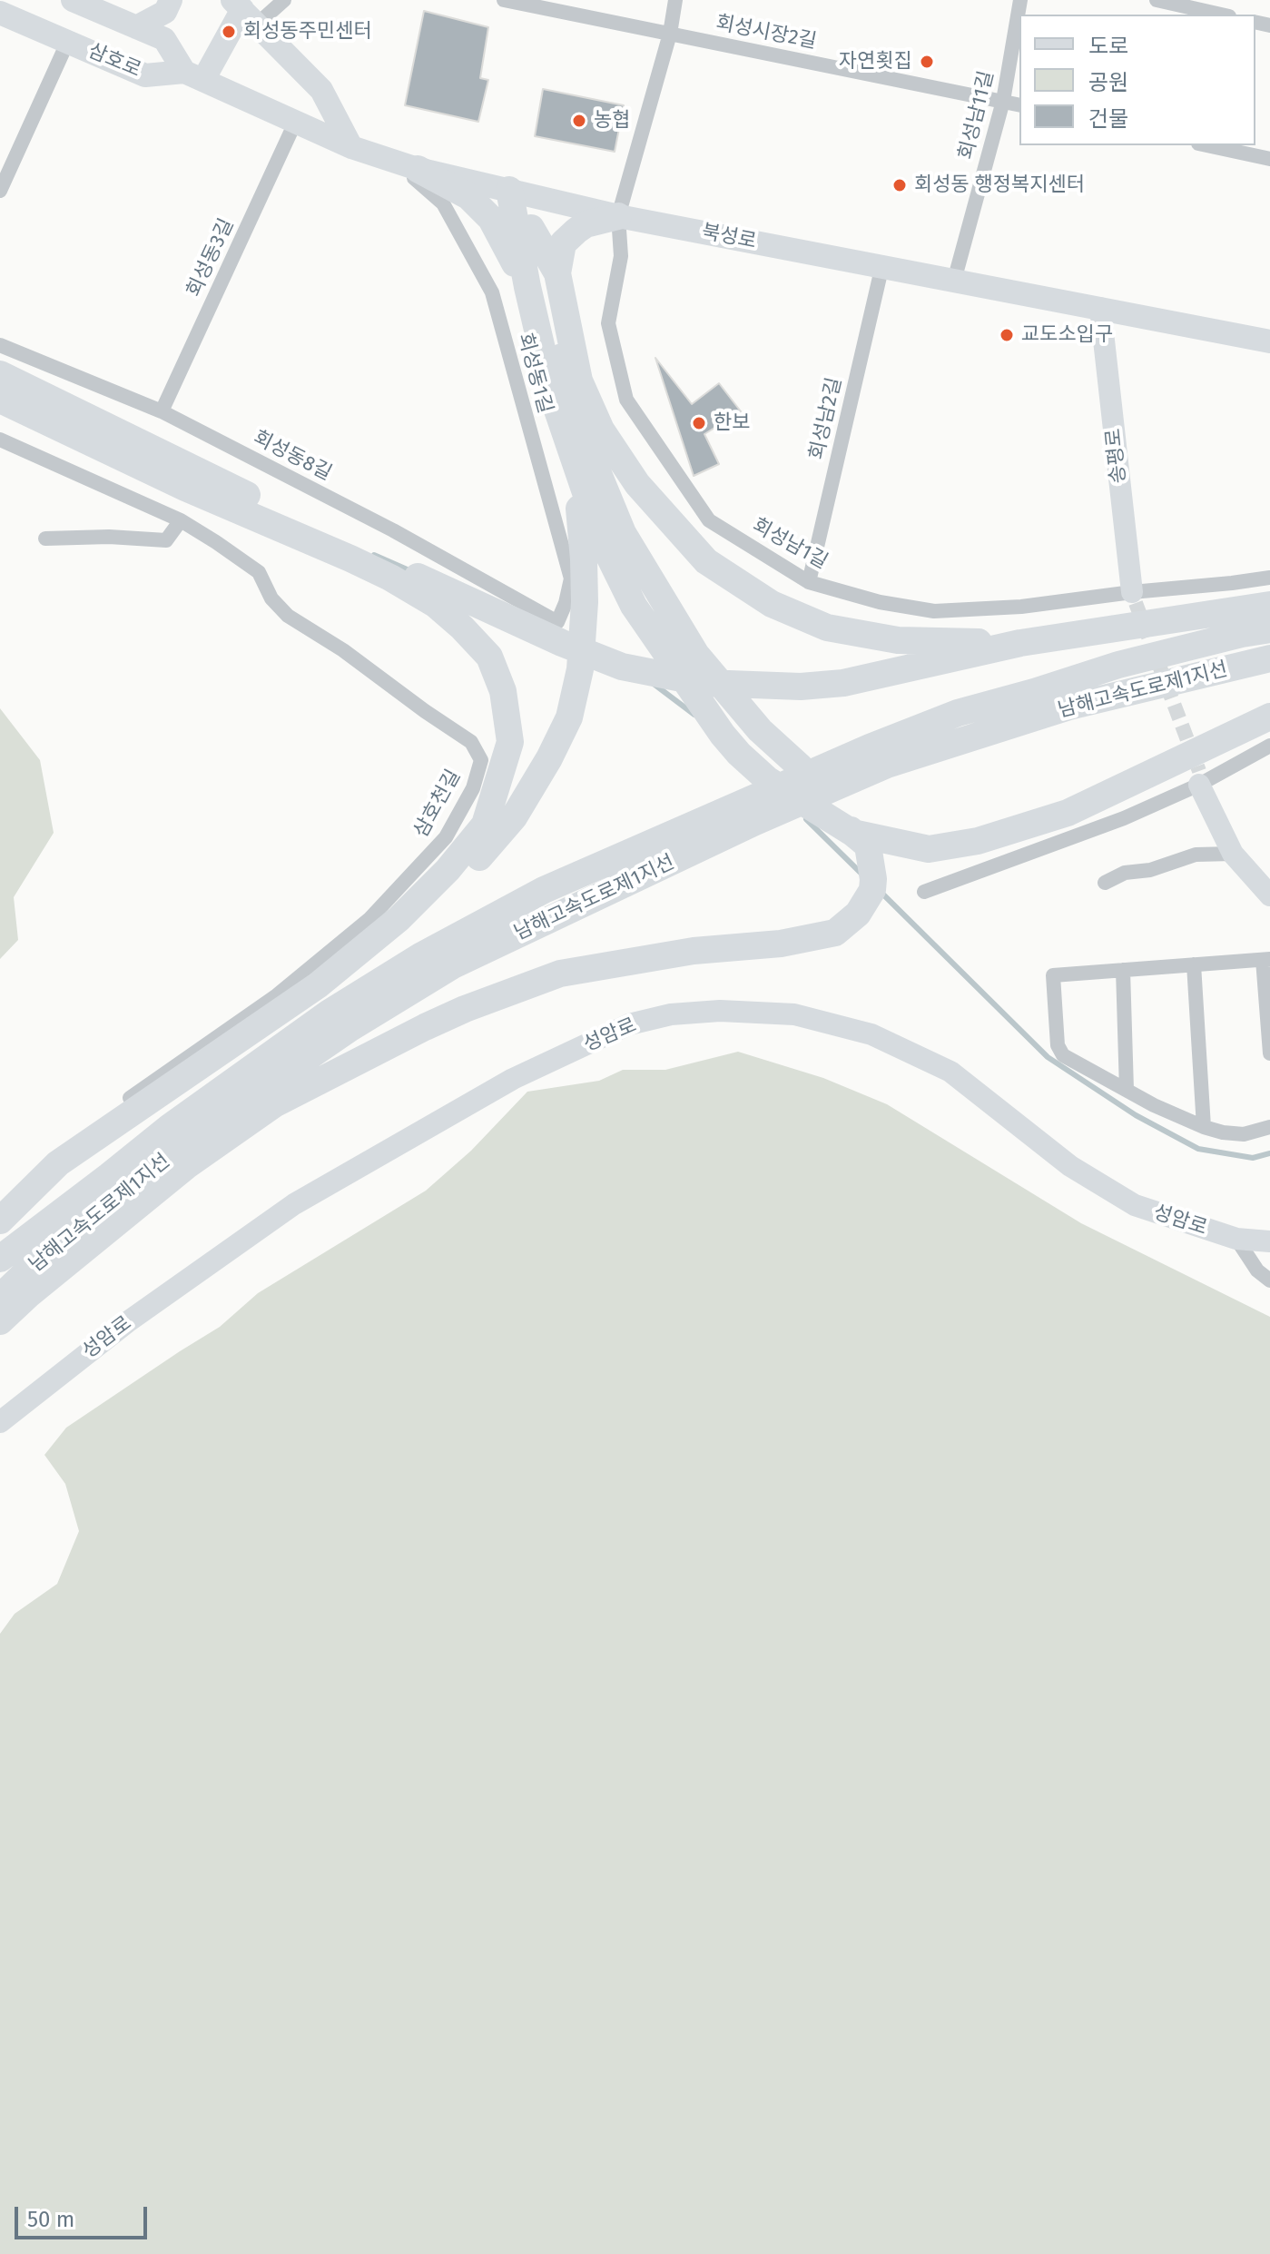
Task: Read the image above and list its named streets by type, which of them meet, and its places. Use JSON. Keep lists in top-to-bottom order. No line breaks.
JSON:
{"streets":{"highway":["남해고속도로제1지선"],"main road":["삼호로","북성로","송평로","성암로"],"street":["회성시장2길","회성남11길","회성동3길","회성동1길","회성남2길","회성동8길","회성남1길","삼호천길"]},"crossings":[["회성시장2길","회성남11길"],["회성시장2길","회성남1길"],["삼호로","북성로"],["회성남11길","북성로"],["북성로","회성동3길"],["북성로","회성동1길"],["북성로","회성남2길"],["북성로","송평로"],["북성로","회성남1길"],["회성동3길","회성동8길"],["회성동1길","회성동8길"],["회성남2길","회성남1길"],["송평로","회성남1길"]],"places":["회성동주민센터","자연횟집","농협","회성동 행정복지센터","교도소입구","한보"],"legend":["도로","공원","건물"],"scale_bar":"50 m"}
